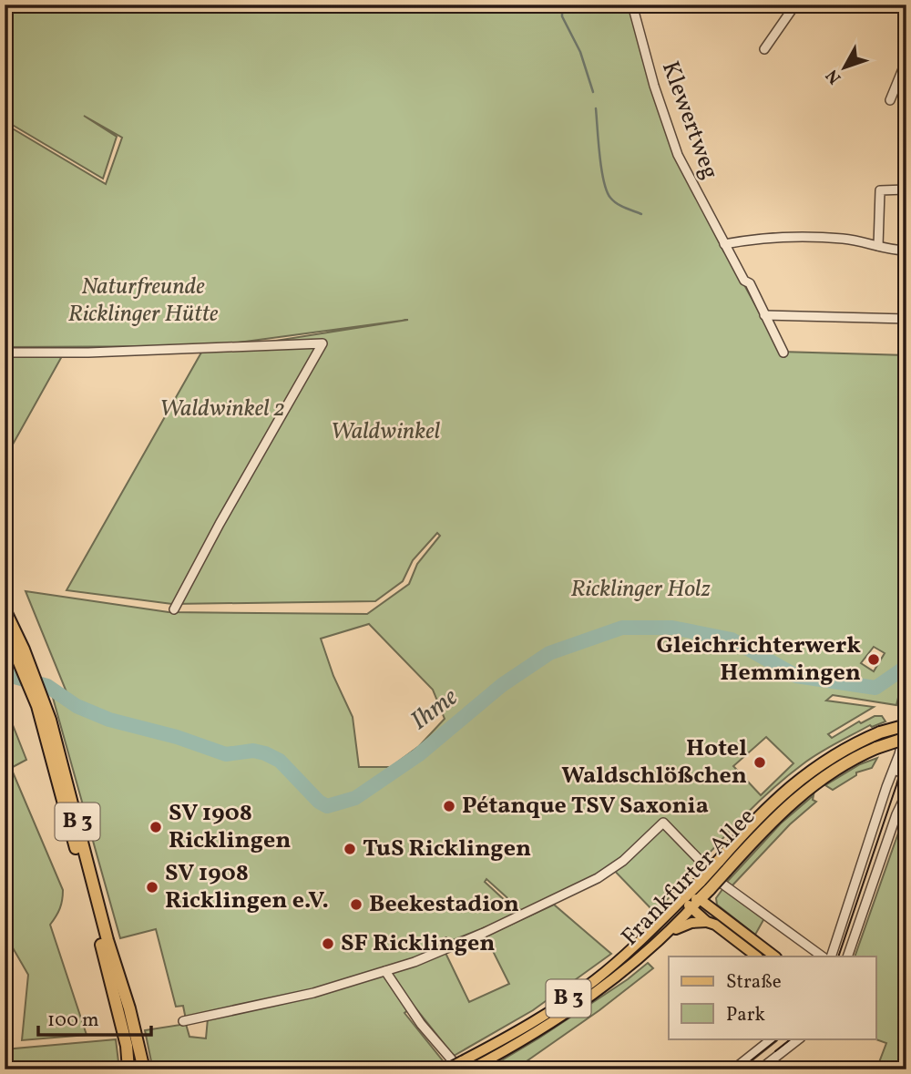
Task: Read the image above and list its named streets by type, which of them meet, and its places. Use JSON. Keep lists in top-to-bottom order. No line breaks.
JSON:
{"streets":{"highway":["B 3","Frankfurter Allee"],"street":["Klewertweg"]},"crossings":[["B 3","Frankfurter Allee"]],"water":["Ihme"],"parks":["Naturfreunde Ricklinger Hütte","Waldwinkel 2","Waldwinkel","Ricklinger Holz"],"places":["Gleichrichterwerk Hemmingen","Hotel Waldschlößchen","Pétanque TSV Saxonia","SV 1908 Ricklingen","TuS Ricklingen","SV 1908 Ricklingen e.V.","Beekestadion","SF Ricklingen"],"legend":["Straße","Park"],"scale_bar":"100 m","north":"bottom left"}
